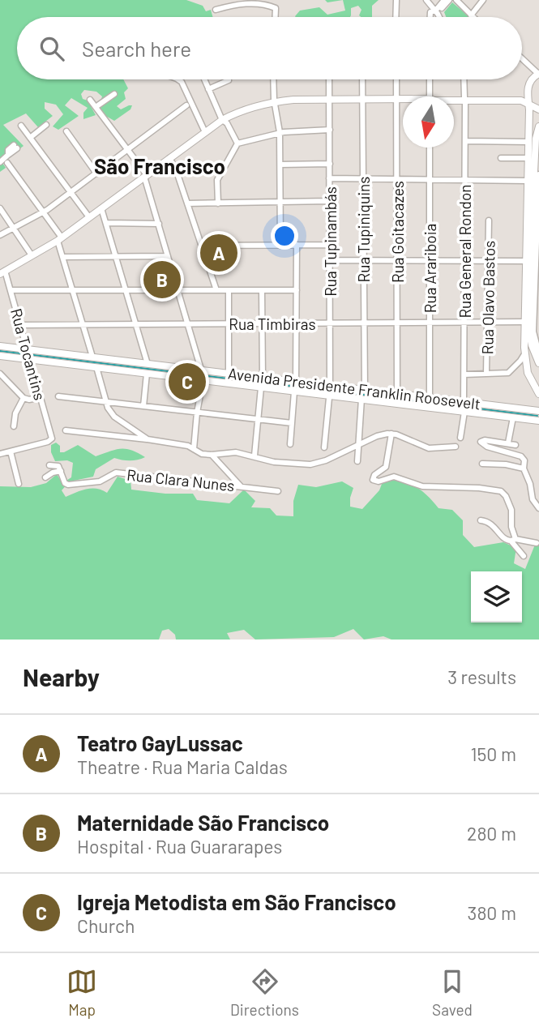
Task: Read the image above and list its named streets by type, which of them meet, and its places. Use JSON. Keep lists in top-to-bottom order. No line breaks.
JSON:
{"streets":{"main road":["Avenida Presidente Franklin Roosevelt"],"street":["Rua Tupiniquins","Rua Goitacazes","Rua Tupinambás","Rua General Rondon","Rua Arariboia","Rua Olavo Bastos","Rua Timbiras","Rua Tocantins","Rua Clara Nunes"]},"crossings":[["Rua Tupiniquins","Rua Timbiras"],["Rua Tupiniquins","Avenida Presidente Franklin Roosevelt"],["Rua Goitacazes","Rua Timbiras"],["Rua Goitacazes","Avenida Presidente Franklin Roosevelt"],["Rua Tupinambás","Rua Timbiras"],["Rua Tupinambás","Avenida Presidente Franklin Roosevelt"],["Rua General Rondon","Rua Timbiras"],["Rua General Rondon","Avenida Presidente Franklin Roosevelt"],["Rua Arariboia","Rua Timbiras"],["Rua Arariboia","Avenida Presidente Franklin Roosevelt"],["Rua Olavo Bastos","Rua Timbiras"],["Rua Timbiras","Rua Tocantins"],["Rua Tocantins","Avenida Presidente Franklin Roosevelt"]],"districts":["São Francisco"],"north":"bottom","page":{"search":"Search here","pins":["A","B","C"],"heading":["Nearby","3 results"],"list":[{"mark":"A","name":"Teatro GayLussac","note":"Theatre · Rua Maria Caldas","value":"150 m"},{"mark":"B","name":"Maternidade São Francisco","note":"Hospital · Rua Guararapes","value":"280 m"},{"mark":"C","name":"Igreja Metodista em São Francisco","note":"Church","value":"380 m"}],"nav":["Map","Directions","Saved"]}}
